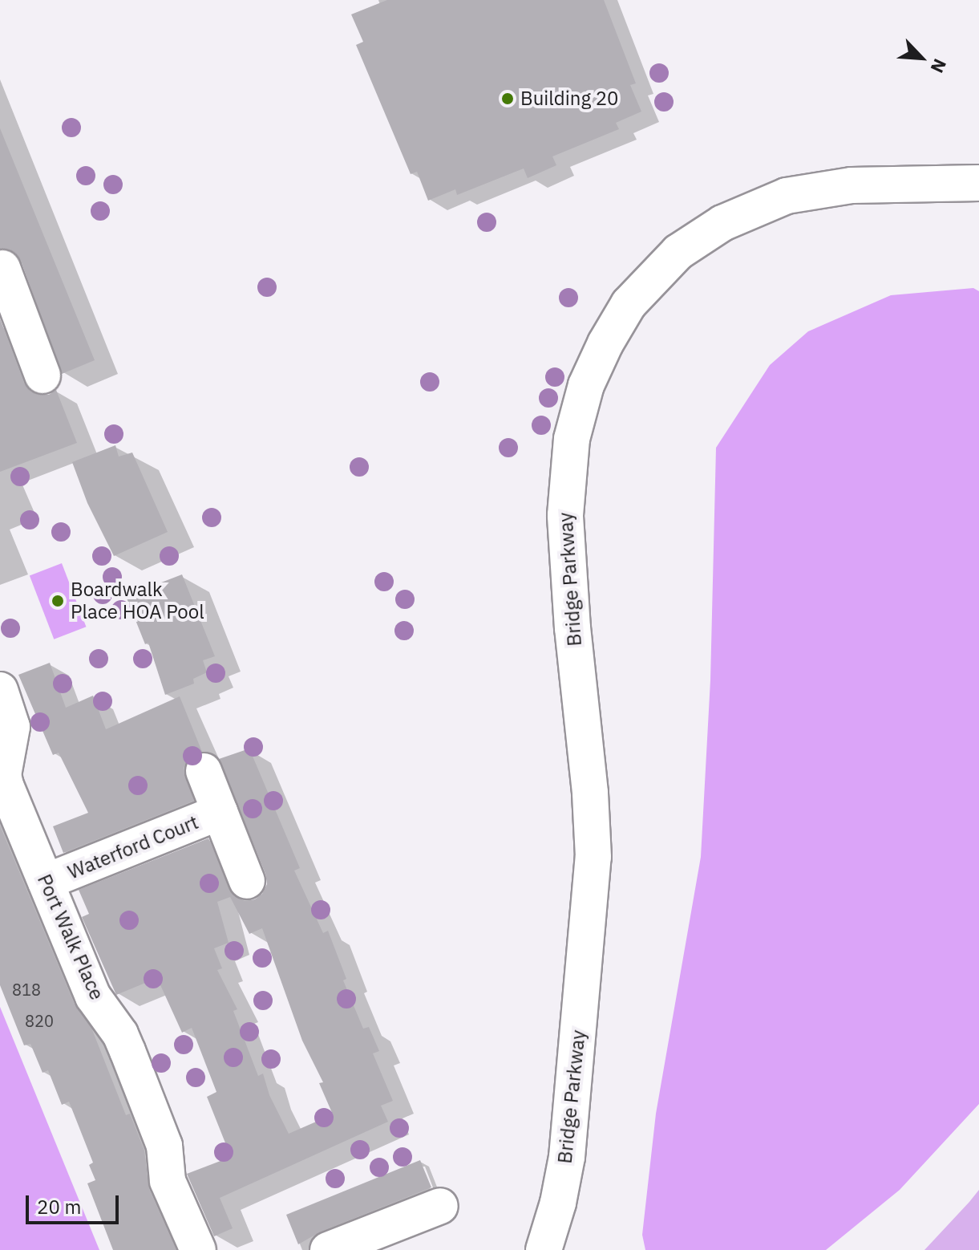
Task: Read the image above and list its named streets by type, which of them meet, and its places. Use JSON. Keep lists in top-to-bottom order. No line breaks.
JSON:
{"streets":{"street":["Bridge Parkway","Waterford Court","Port Walk Place"]},"crossings":[["Waterford Court","Port Walk Place"]],"places":["Building 20","Boardwalk Place HOA Pool"],"house_numbers":["818","820"],"scale_bar":"20 m","north":"bottom right"}
